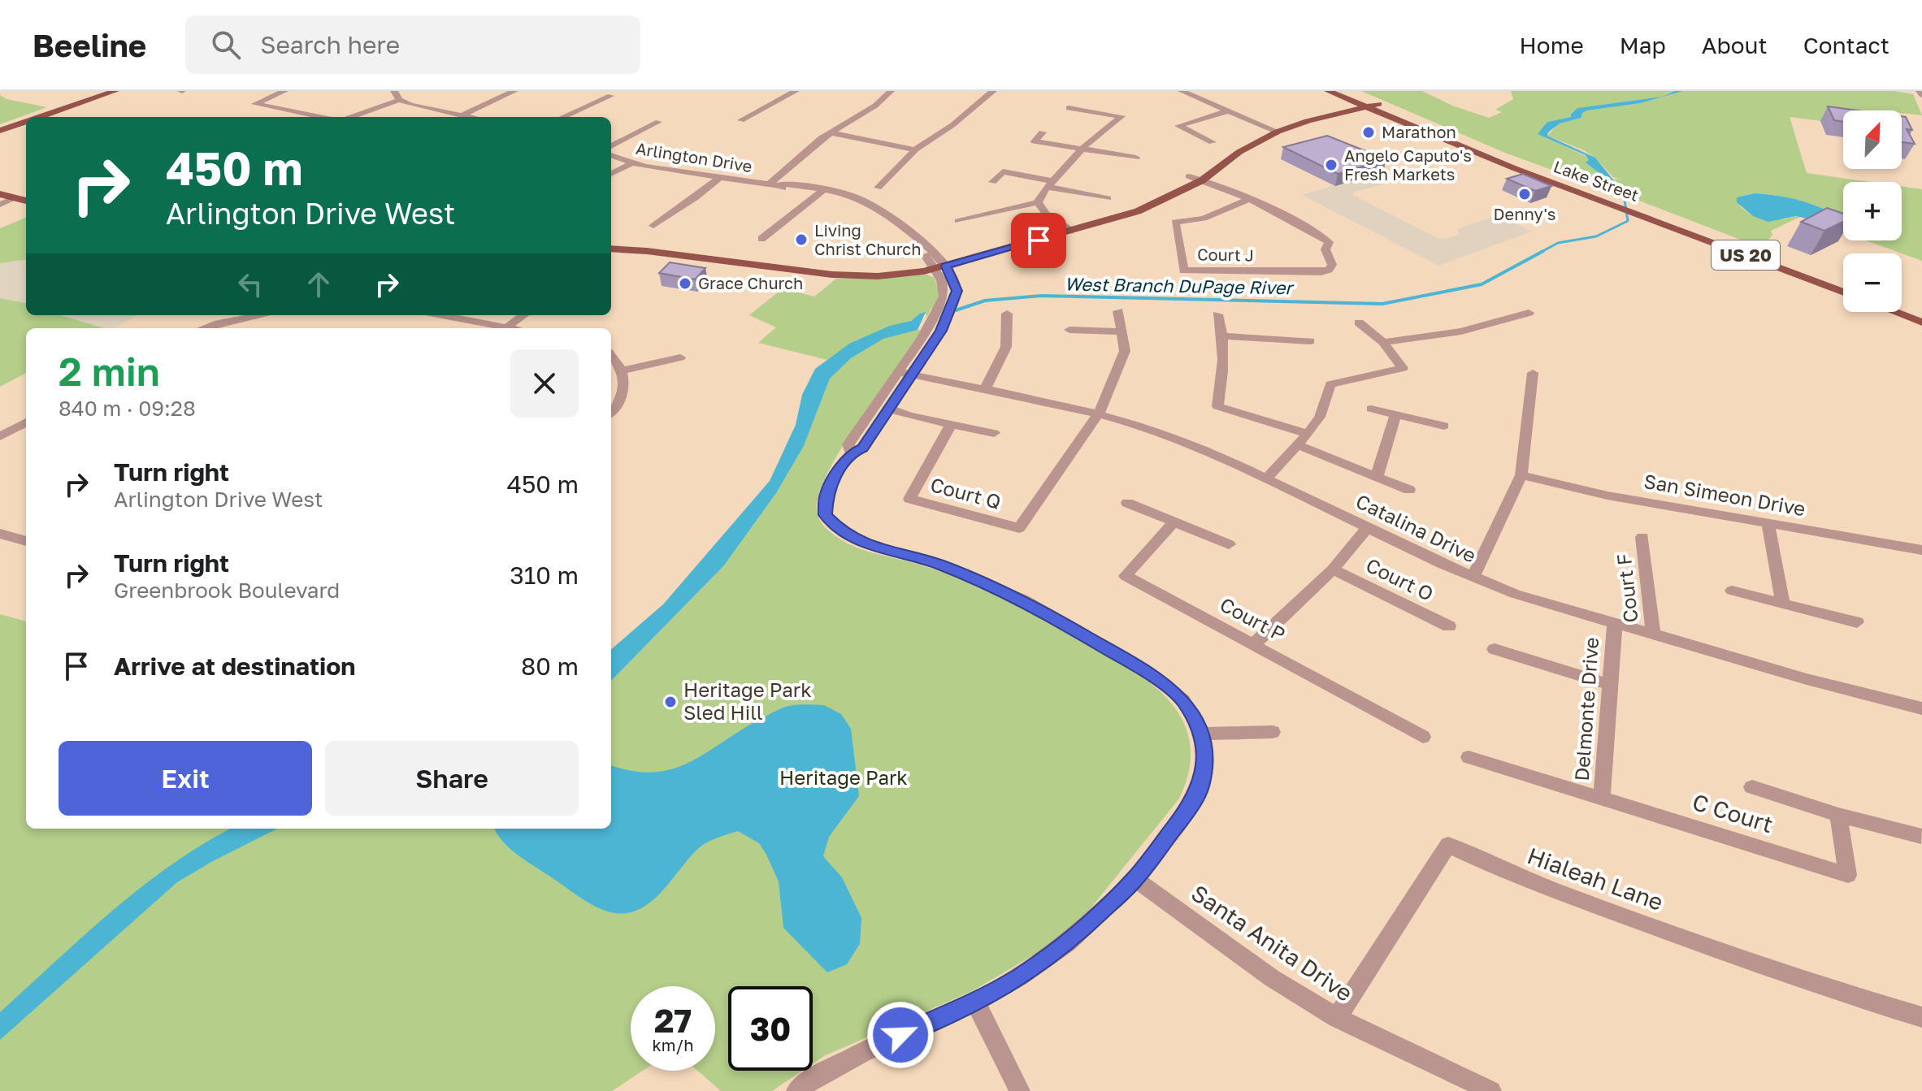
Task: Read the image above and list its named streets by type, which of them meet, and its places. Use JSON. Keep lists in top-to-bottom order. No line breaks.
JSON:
{"streets":{"main road":["Lake Street","US 20"],"street":["Arlington Drive","Court J","Court Q","San Simeon Drive","Catalina Drive","Court O","Court F","Court P","Delmonte Drive","C Court","Hialeah Lane","Santa Anita Drive"]},"crossings":[["Court Q","Catalina Drive"],["Catalina Drive","Court F"],["Catalina Drive","Delmonte Drive"],["Delmonte Drive","C Court"],["Hialeah Lane","Santa Anita Drive"]],"water":["West Branch DuPage River"],"parks":["Heritage Park"],"places":["Marathon","Angelo Caputo's Fresh Markets","Denny's","Living Christ Church","Grace Church","Heritage Park Sled Hill"],"north":"top right","page":{"header":"Beeline","search":"Search here","nav":["Home","Map","About","Contact"],"map_buttons":["+","−"],"turn":["450 m","Arlington Drive West"],"heading":["2 min","840 m · 09:28"],"list":[{"name":"Turn right","note":"Arlington Drive West","value":"450 m"},{"name":"Turn right","note":"Greenbrook Boulevard","value":"310 m"},{"name":"Arrive at destination","value":"80 m"}],"buttons":["Exit","Share"],"speed":"27 km/h","limit":"30"}}
